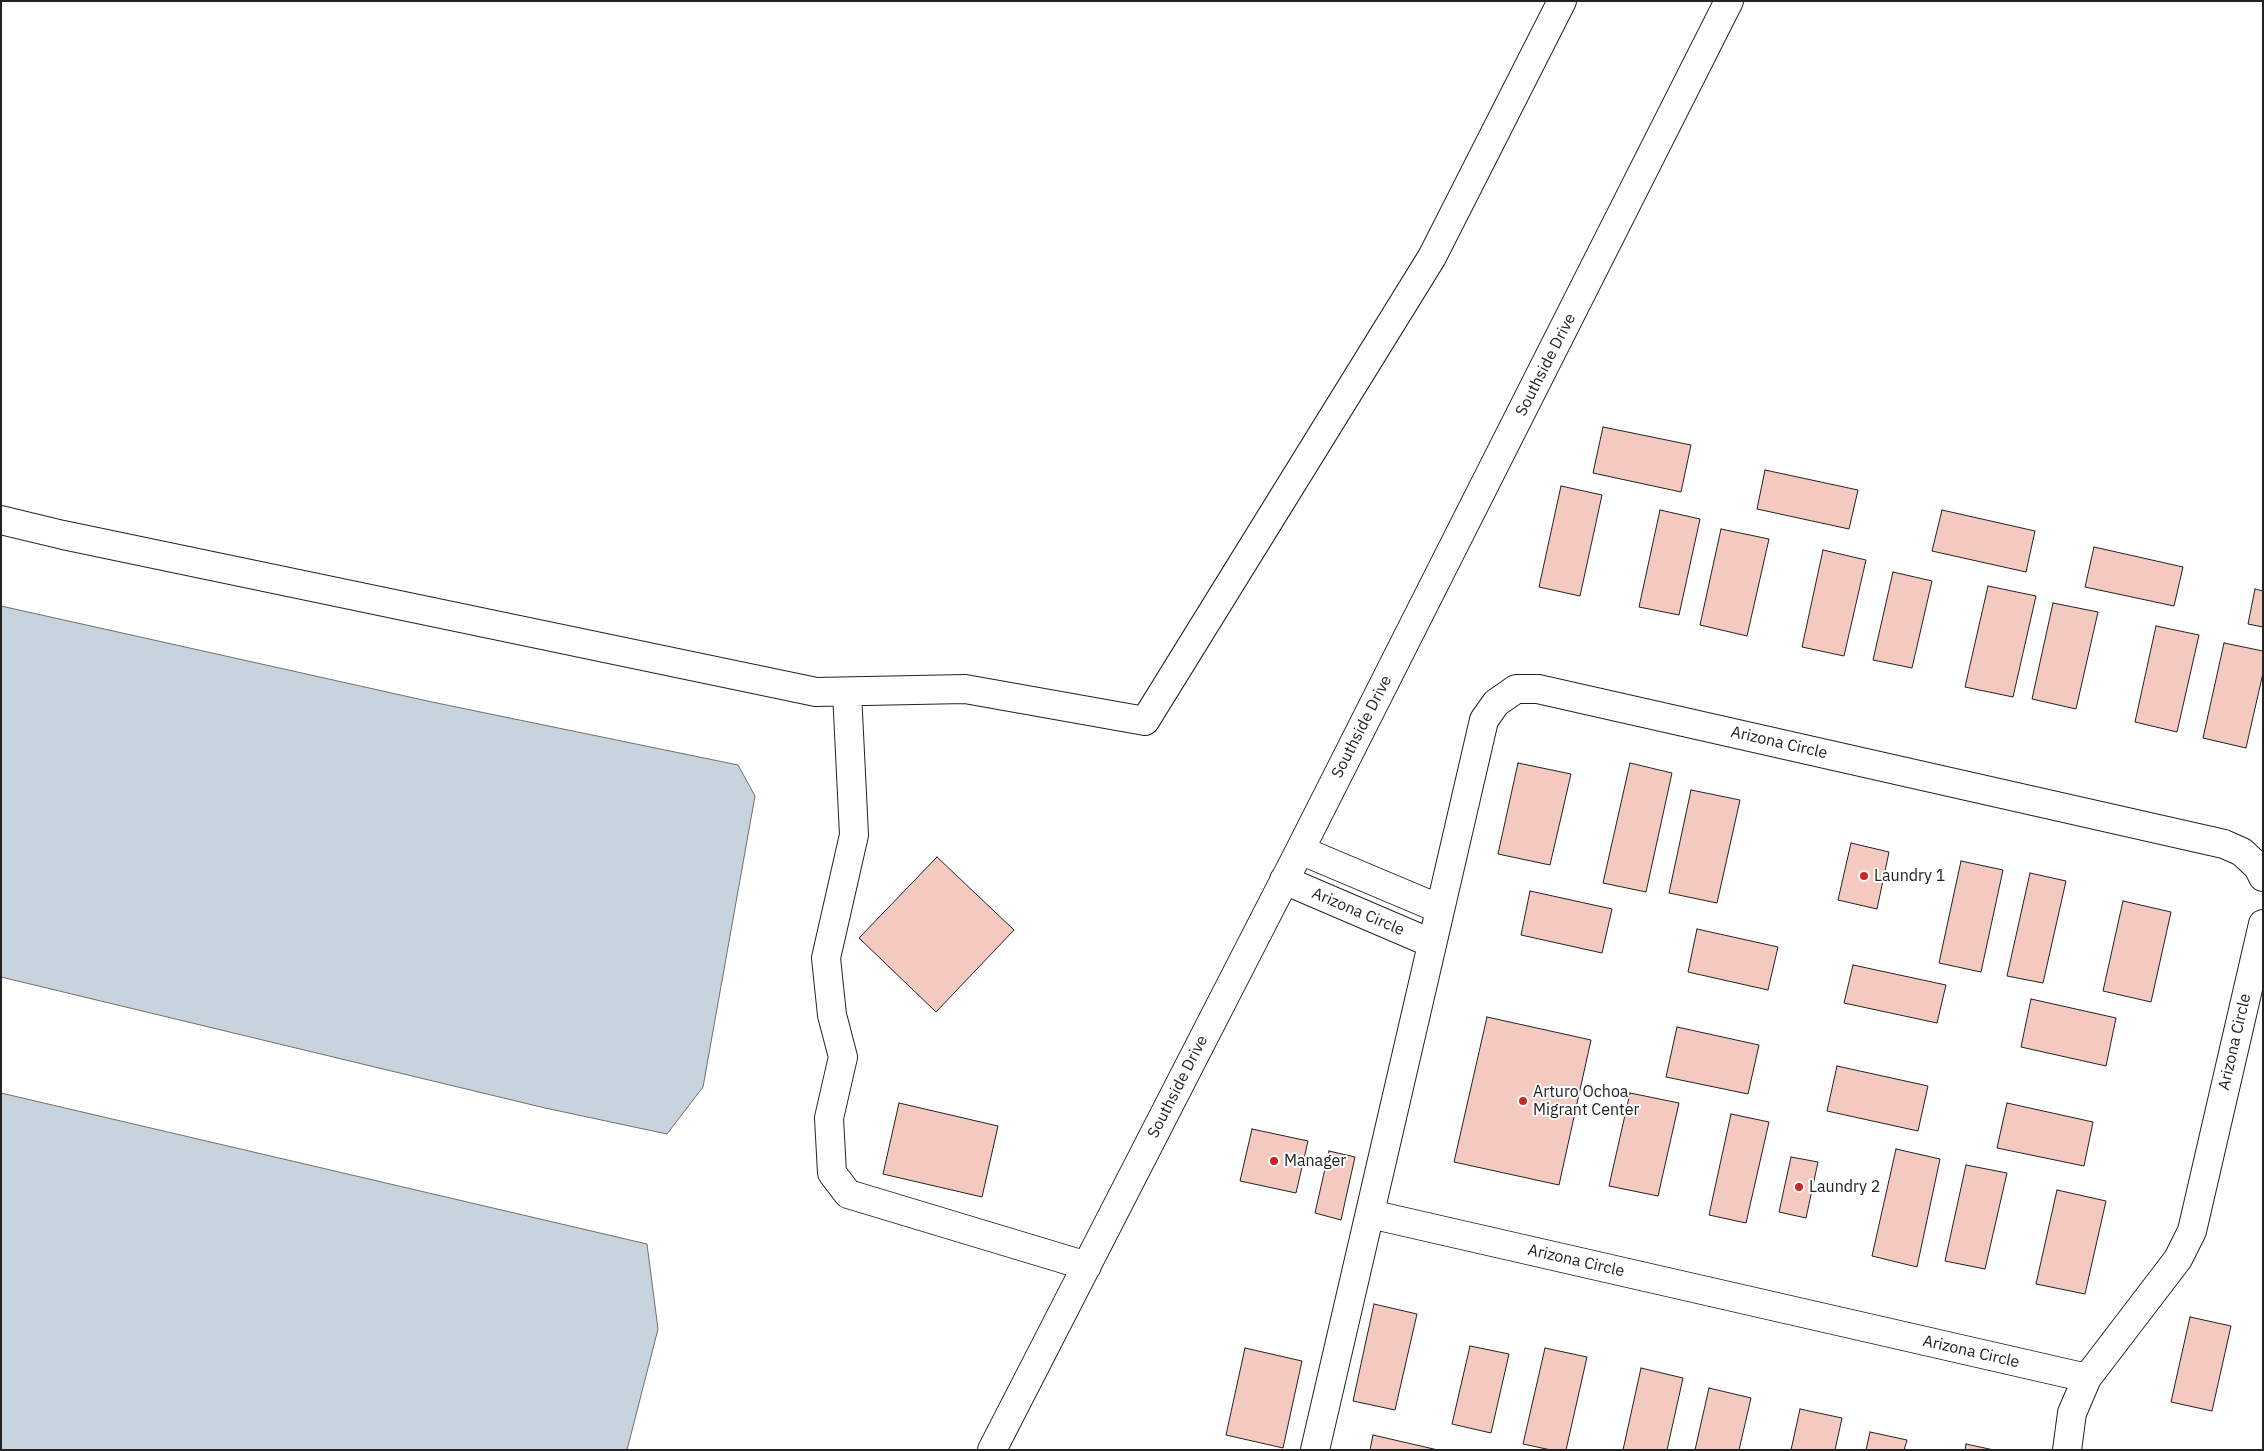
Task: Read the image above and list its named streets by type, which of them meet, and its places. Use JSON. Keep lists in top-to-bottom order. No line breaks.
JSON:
{"streets":{"street":["Southside Drive","Arizona Circle"]},"crossings":[["Southside Drive","Arizona Circle"]],"places":["Laundry 1","Arturo Ochoa Migrant Center","Manager","Laundry 2"]}
